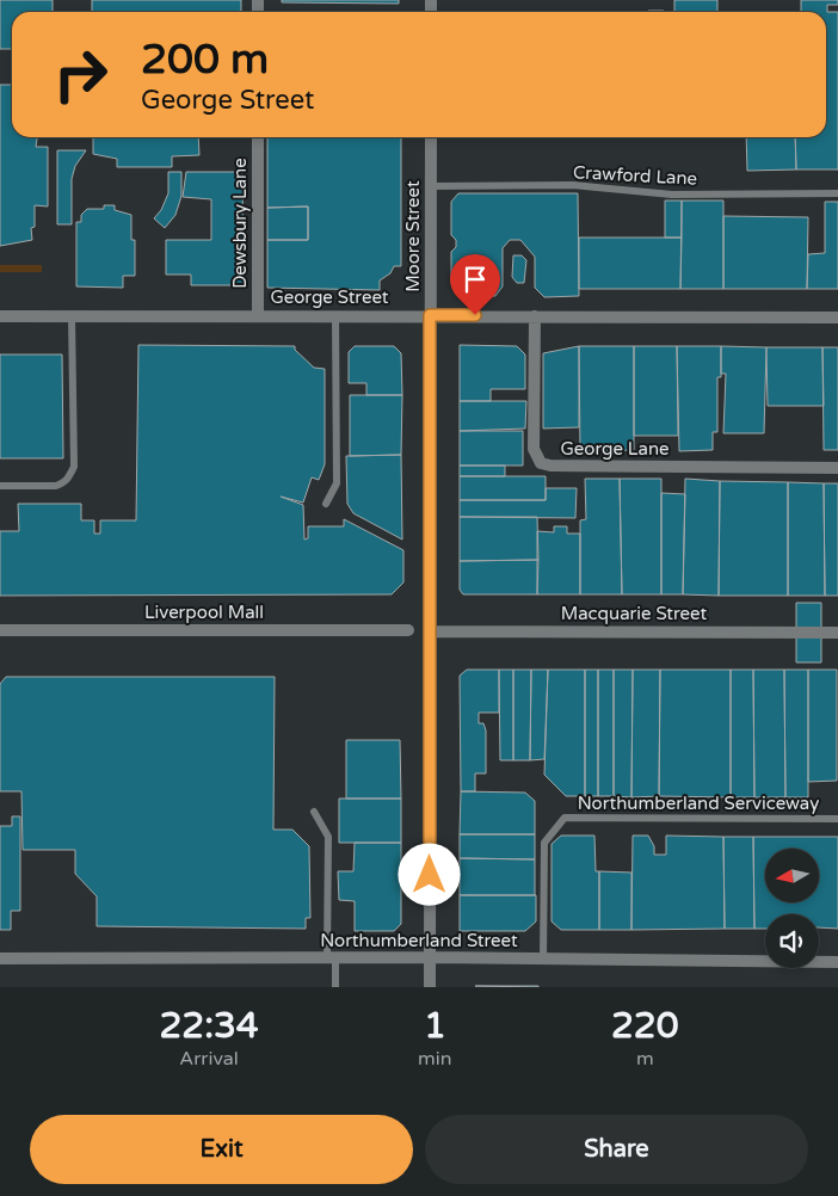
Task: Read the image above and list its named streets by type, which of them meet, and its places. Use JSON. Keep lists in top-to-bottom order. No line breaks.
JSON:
{"streets":{"street":["Dewsbury Lane","Moore Street","George Street","George Lane","Liverpool Mall","Macquarie Street","Northumberland Street"],"lane":["Crawford Lane","Northumberland Serviceway"]},"crossings":[["Crawford Lane","Moore Street"],["Dewsbury Lane","George Street"],["Moore Street","George Street"],["Moore Street","Macquarie Street"],["Moore Street","Northumberland Street"],["George Street","George Lane"],["Northumberland Serviceway","Northumberland Street"]],"north":"left","page":{"turn":["200 m","George Street"],"eta":["22:34","Arrival","1","min","220","m"],"buttons":["Exit","Share"]}}
